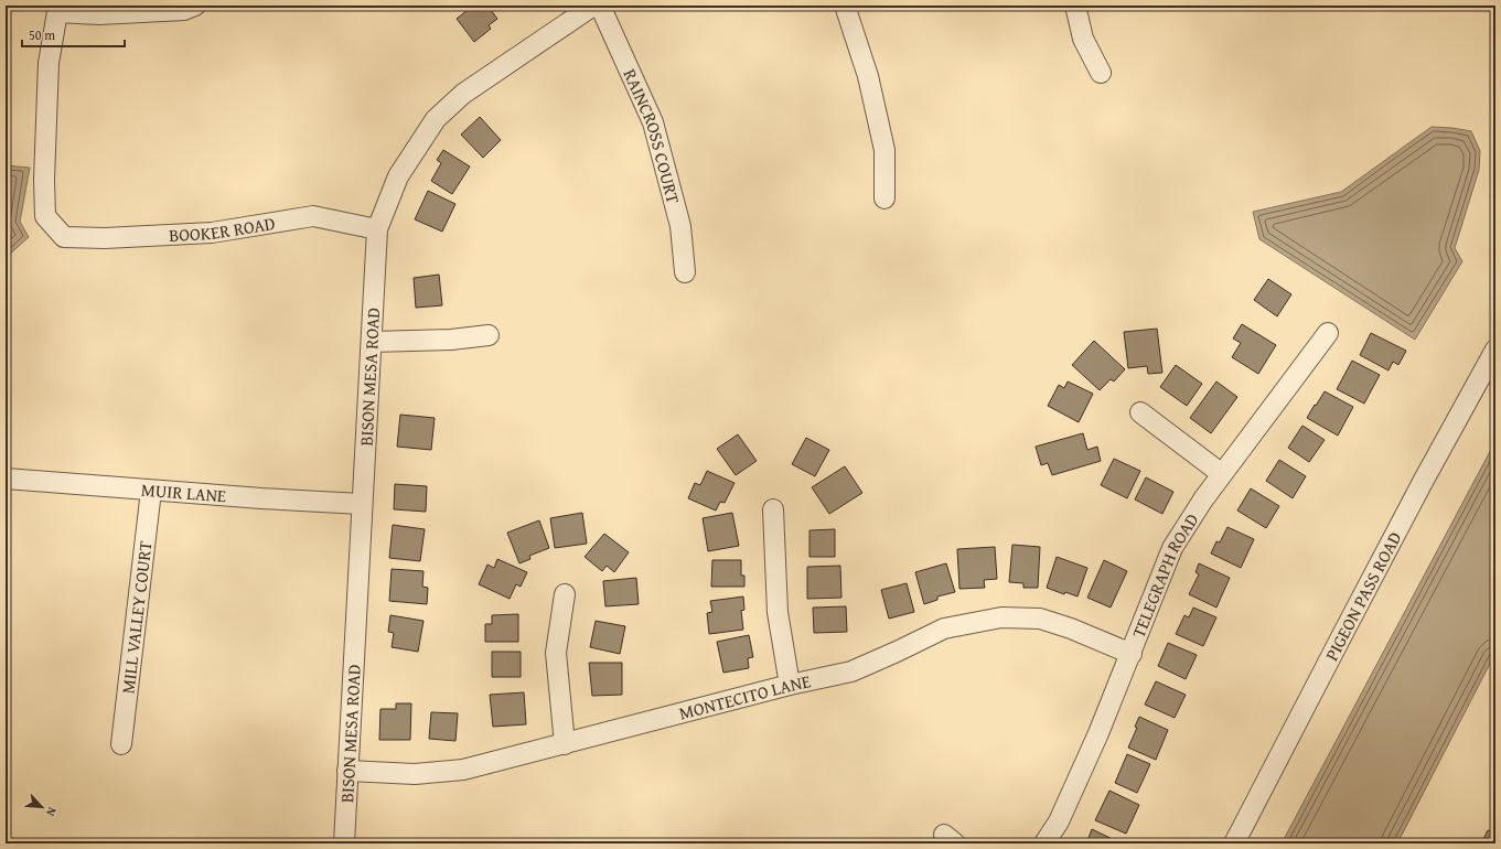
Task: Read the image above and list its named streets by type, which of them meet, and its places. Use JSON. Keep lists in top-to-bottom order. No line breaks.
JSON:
{"streets":{"street":["RAINCROSS COURT","BOOKER ROAD","BISON MESA ROAD","MUIR LANE","TELEGRAPH ROAD","PIGEON PASS ROAD","MILL VALLEY COURT","MONTECITO LANE"]},"crossings":[["BOOKER ROAD","BISON MESA ROAD"],["BISON MESA ROAD","MUIR LANE"],["BISON MESA ROAD","MONTECITO LANE"],["MUIR LANE","MILL VALLEY COURT"],["TELEGRAPH ROAD","MONTECITO LANE"]],"scale_bar":"50 m","north":"bottom right"}
